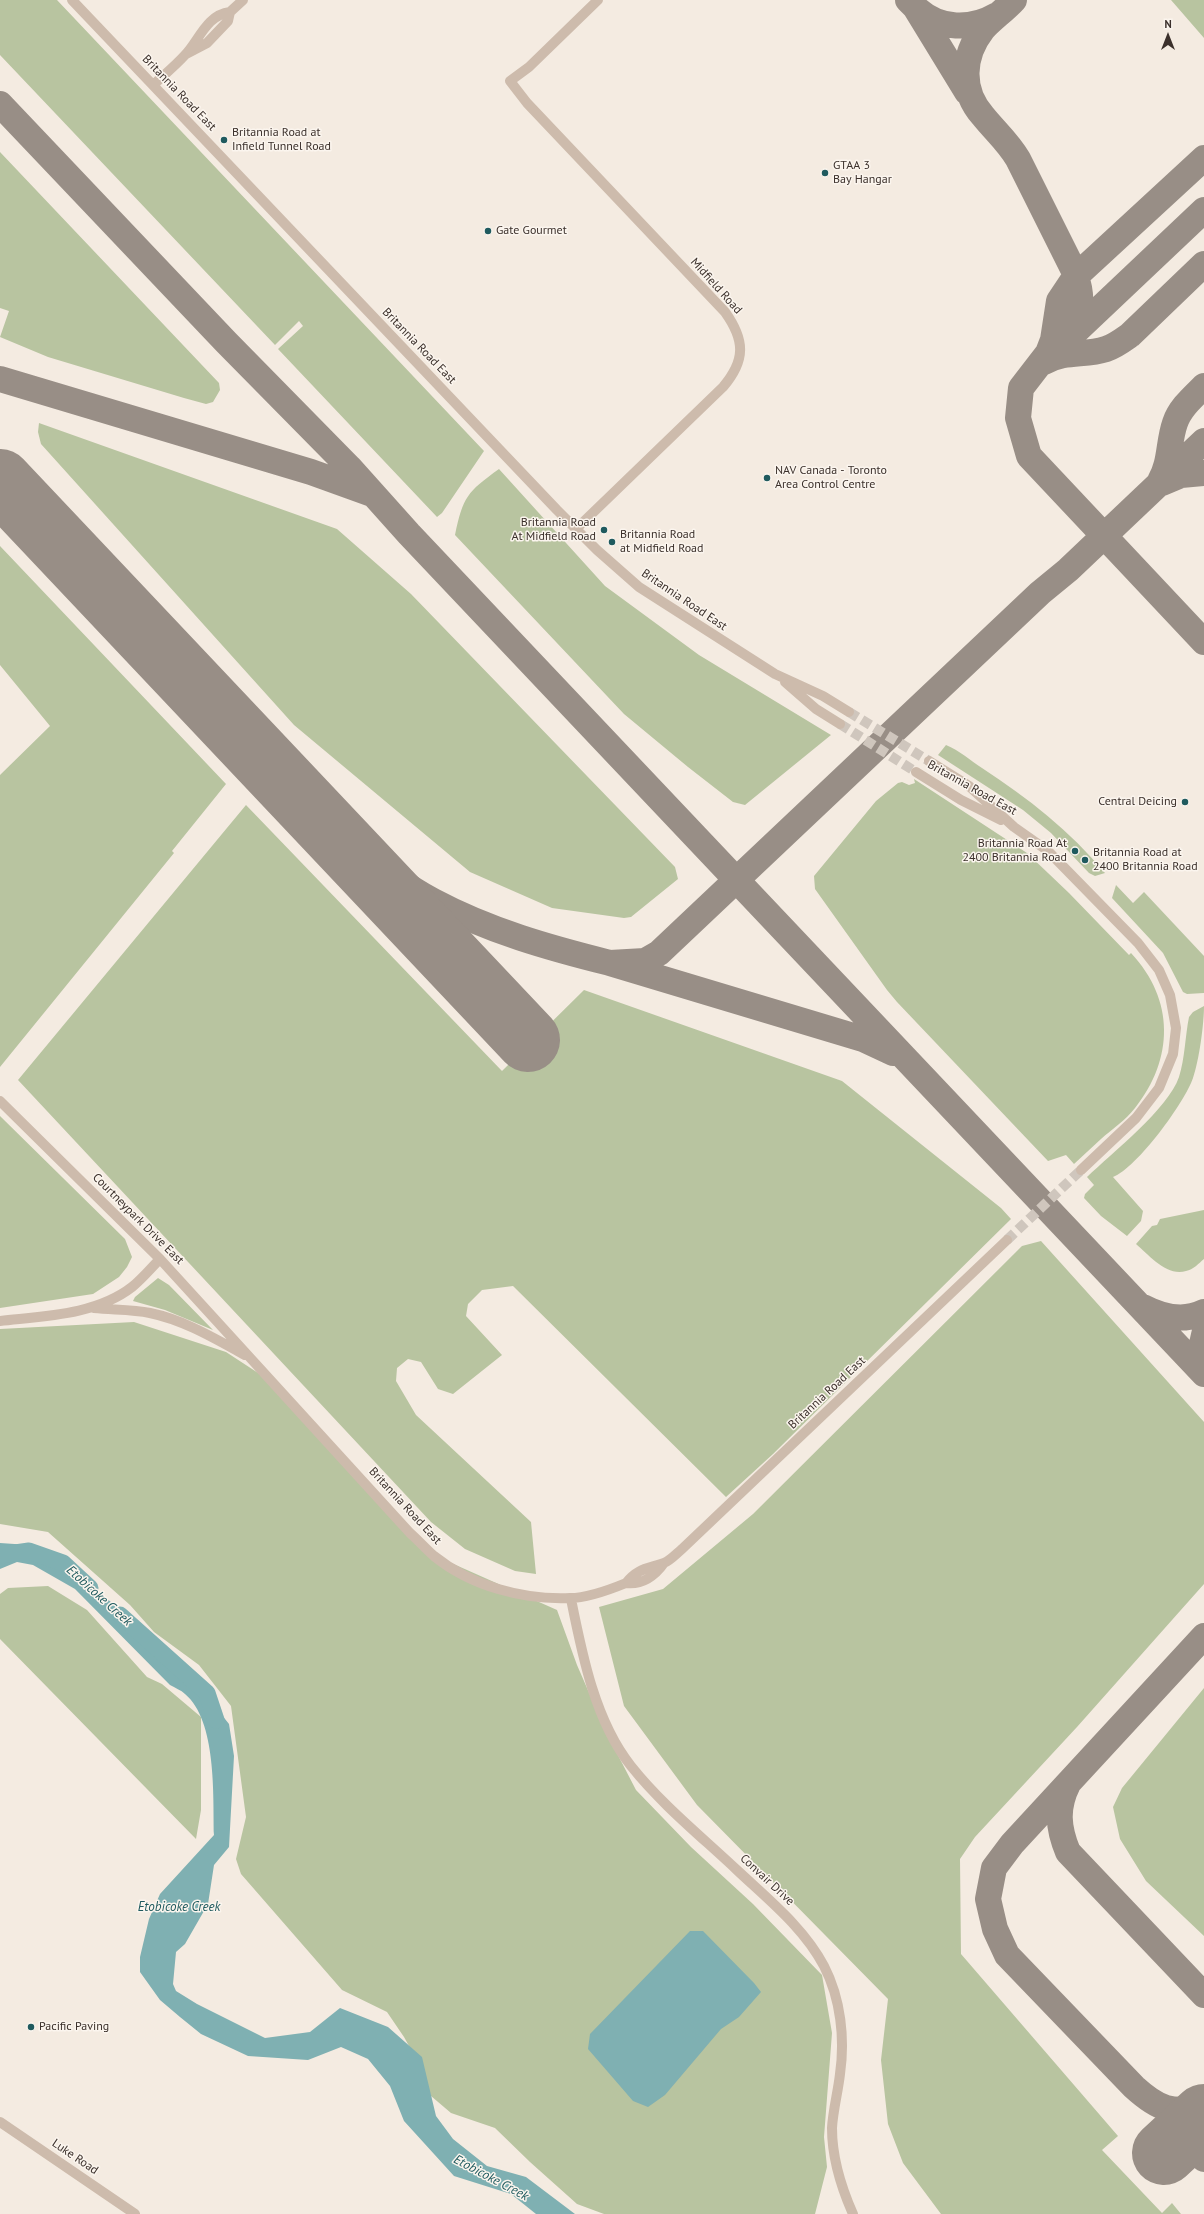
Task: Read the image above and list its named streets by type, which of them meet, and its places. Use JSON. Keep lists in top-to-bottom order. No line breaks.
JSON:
{"streets":{"street":["Britannia Road East","Midfield Road","Courtneypark Drive East","Convair Drive","Luke Road"]},"crossings":[["Britannia Road East","Midfield Road"],["Britannia Road East","Courtneypark Drive East"],["Britannia Road East","Convair Drive"]],"water":["Etobicoke Creek"],"places":["Britannia Road at Infield Tunnel Road","GTAA 3 Bay Hangar","Gate Gourmet","NAV Canada - Toronto Area Control Centre","Britannia Road At Midfield Road","Britannia Road at Midfield Road","Central Deicing","Britannia Road At 2400 Britannia Road","Britannia Road at 2400 Britannia Road","Pacific Paving"],"north":"top"}
